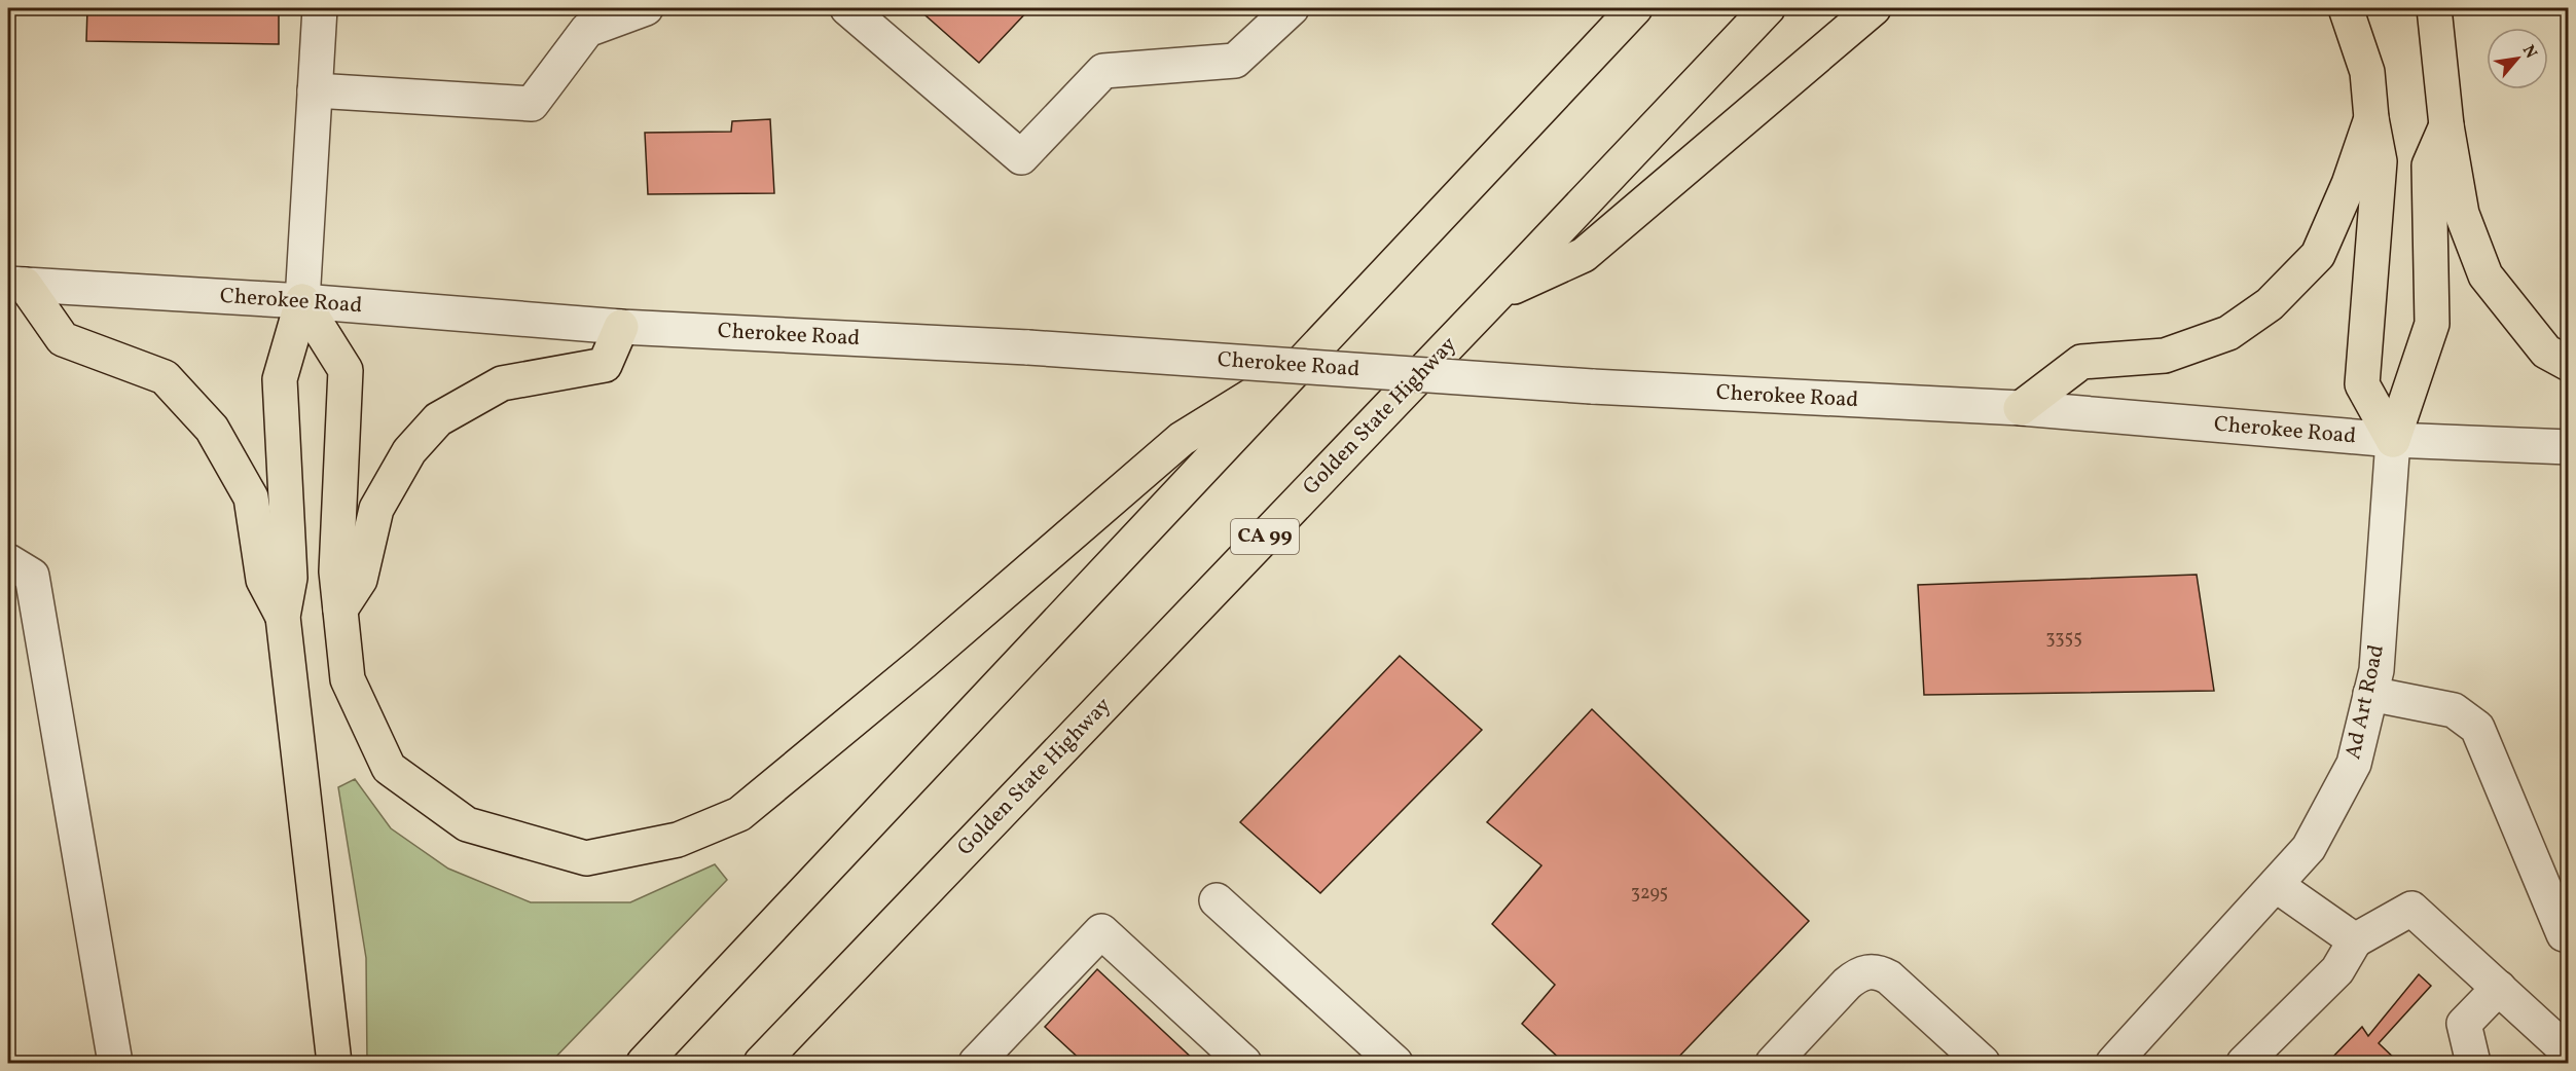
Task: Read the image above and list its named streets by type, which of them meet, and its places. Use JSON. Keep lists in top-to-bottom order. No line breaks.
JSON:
{"streets":{"highway":["Golden State Highway","CA 99"],"street":["Cherokee Road","Ad Art Road"]},"crossings":[["Cherokee Road","Ad Art Road"]],"house_numbers":["3355","3295"],"north":"top right"}
